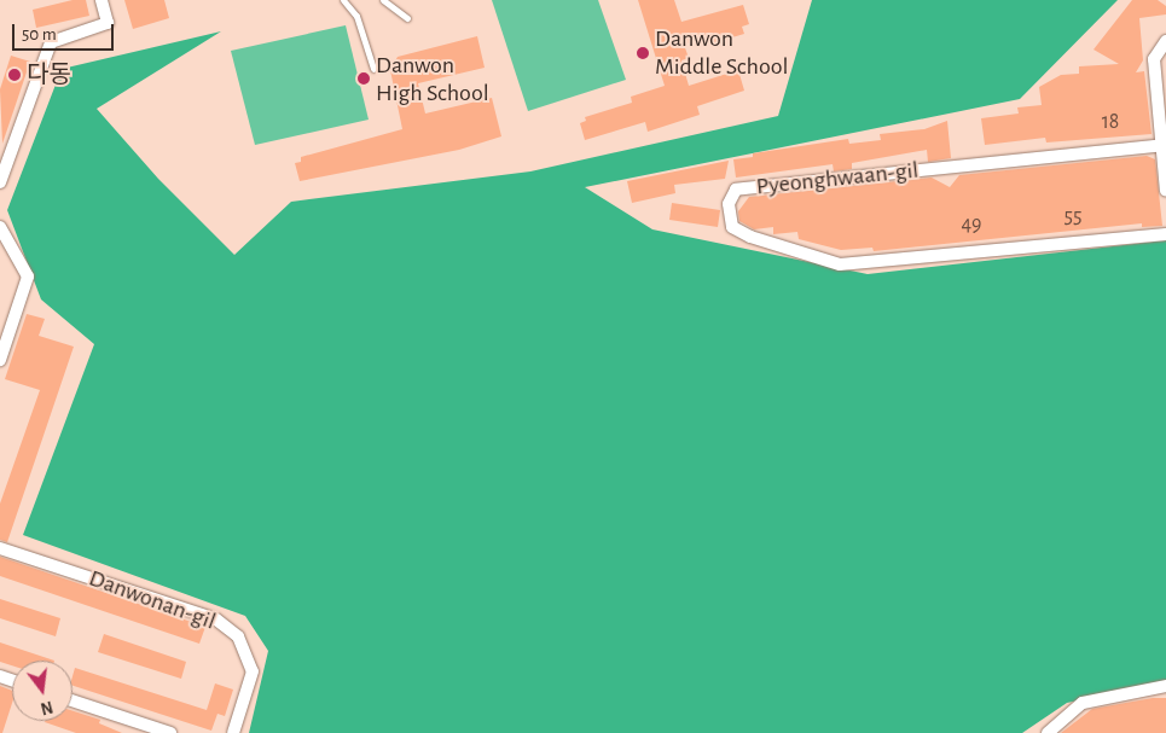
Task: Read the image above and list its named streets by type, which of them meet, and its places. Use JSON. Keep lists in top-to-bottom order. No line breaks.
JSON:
{"streets":{"street":["Pyeonghwaan-gil","Danwonan-gil"]},"places":["Danwon Middle School","다동","Danwon High School"],"house_numbers":["18","55","49"],"scale_bar":"50 m","north":"bottom"}
